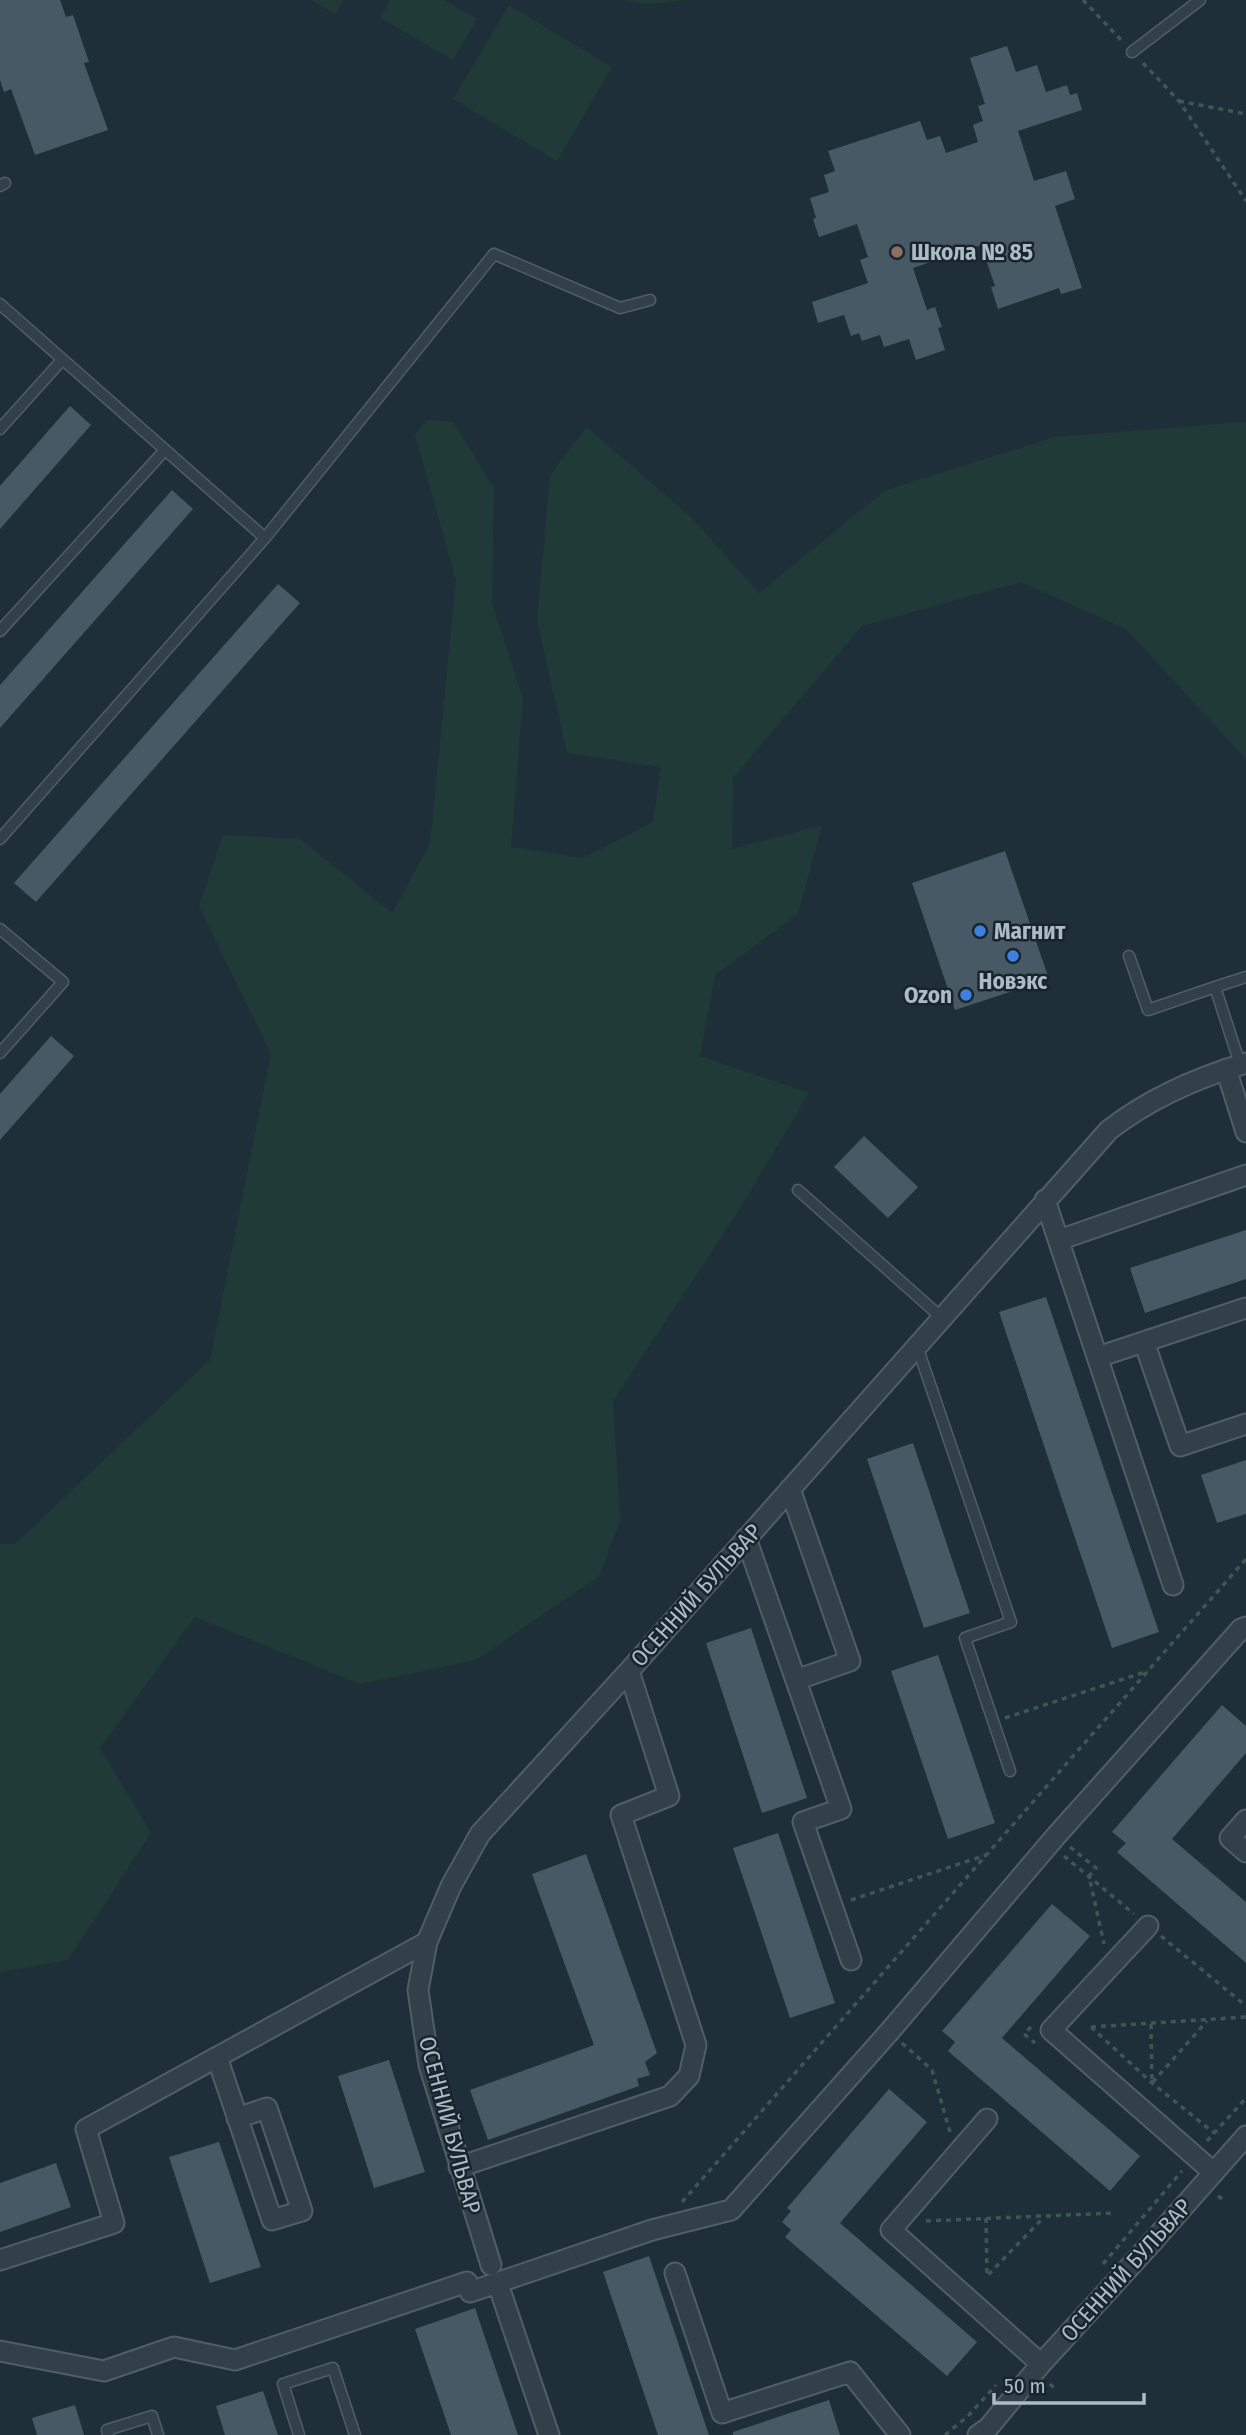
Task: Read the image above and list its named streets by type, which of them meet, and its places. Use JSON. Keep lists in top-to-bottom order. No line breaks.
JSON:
{"streets":{"street":["ОСЕННИЙ БУЛЬВАР"]},"places":["Школа № 85","Магнит","Новэкс","Ozon"],"scale_bar":"50 m"}
